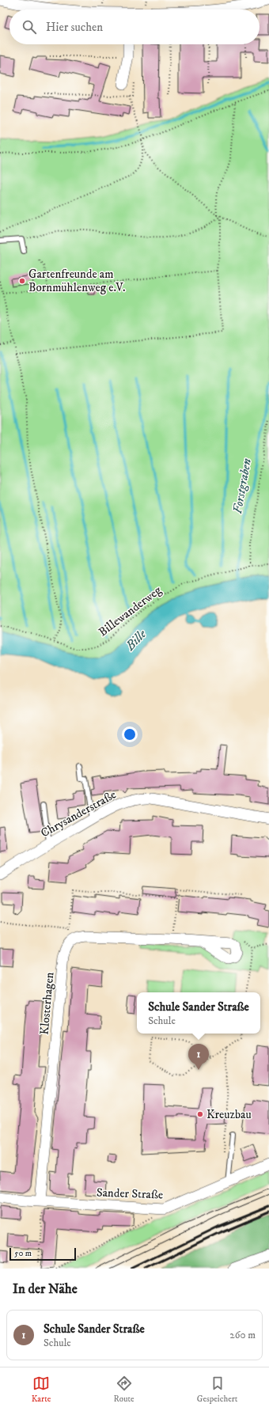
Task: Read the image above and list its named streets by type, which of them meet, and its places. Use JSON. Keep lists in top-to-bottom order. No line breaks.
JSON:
{"streets":{"street":["Chrysanderstraße","Klosterhagen","Sander Straße"],"path":["Billewanderweg"]},"crossings":[["Klosterhagen","Sander Straße"]],"water":["Forstgraben","Bille"],"places":["Gartenfreunde am Bornmühlenweg e.V.","Kreuzbau"],"scale_bar":"50 m","page":{"search":"Hier suchen","popup":["Schule Sander Straße","Schule"],"pins":"1","scale":"50 m","heading":"In der Nähe","list":[{"mark":"1","name":"Schule Sander Straße","note":"Schule","value":"260 m"}],"nav":["Karte","Route","Gespeichert"]}}
